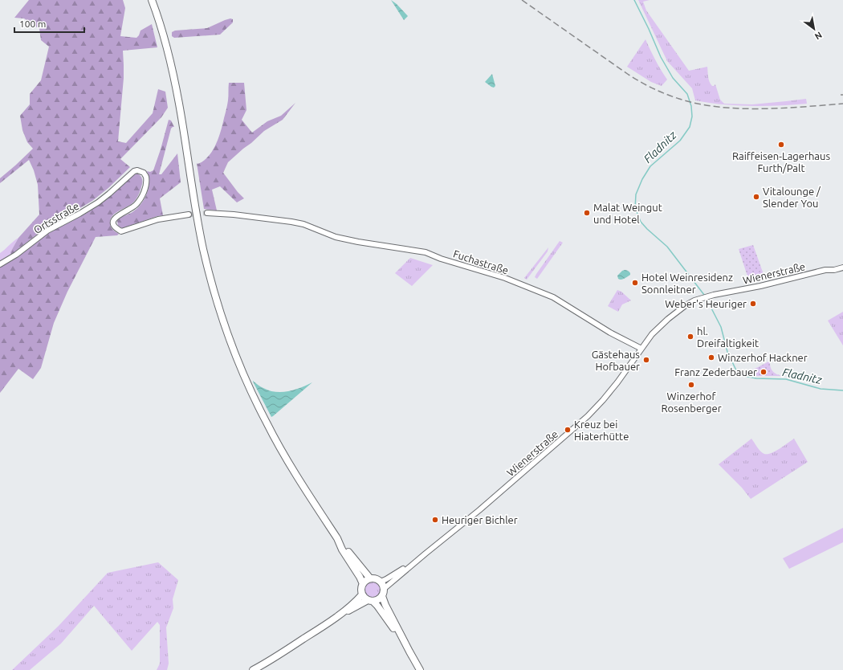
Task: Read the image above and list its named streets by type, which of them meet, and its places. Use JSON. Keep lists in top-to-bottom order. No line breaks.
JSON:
{"streets":{"street":["Ortsstraße","Fuchastraße","Wienerstraße"]},"crossings":[["Fuchastraße","Wienerstraße"]],"water":["Fladnitz"],"places":["Raiffeisen-Lagerhaus Furth/Palt","Vitalounge / Slender You","Malat Weingut und Hotel","Hotel Weinresidenz Sonnleitner","Weber's Heuriger","hl. Dreifaltigkeit","Winzerhof Hackner","Gästehaus Hofbauer","Franz Zederbauer","Winzerhof Rosenberger","Kreuz bei Hiaterhütte","Heuriger Bichler"],"scale_bar":"100 m","north":"bottom right"}
